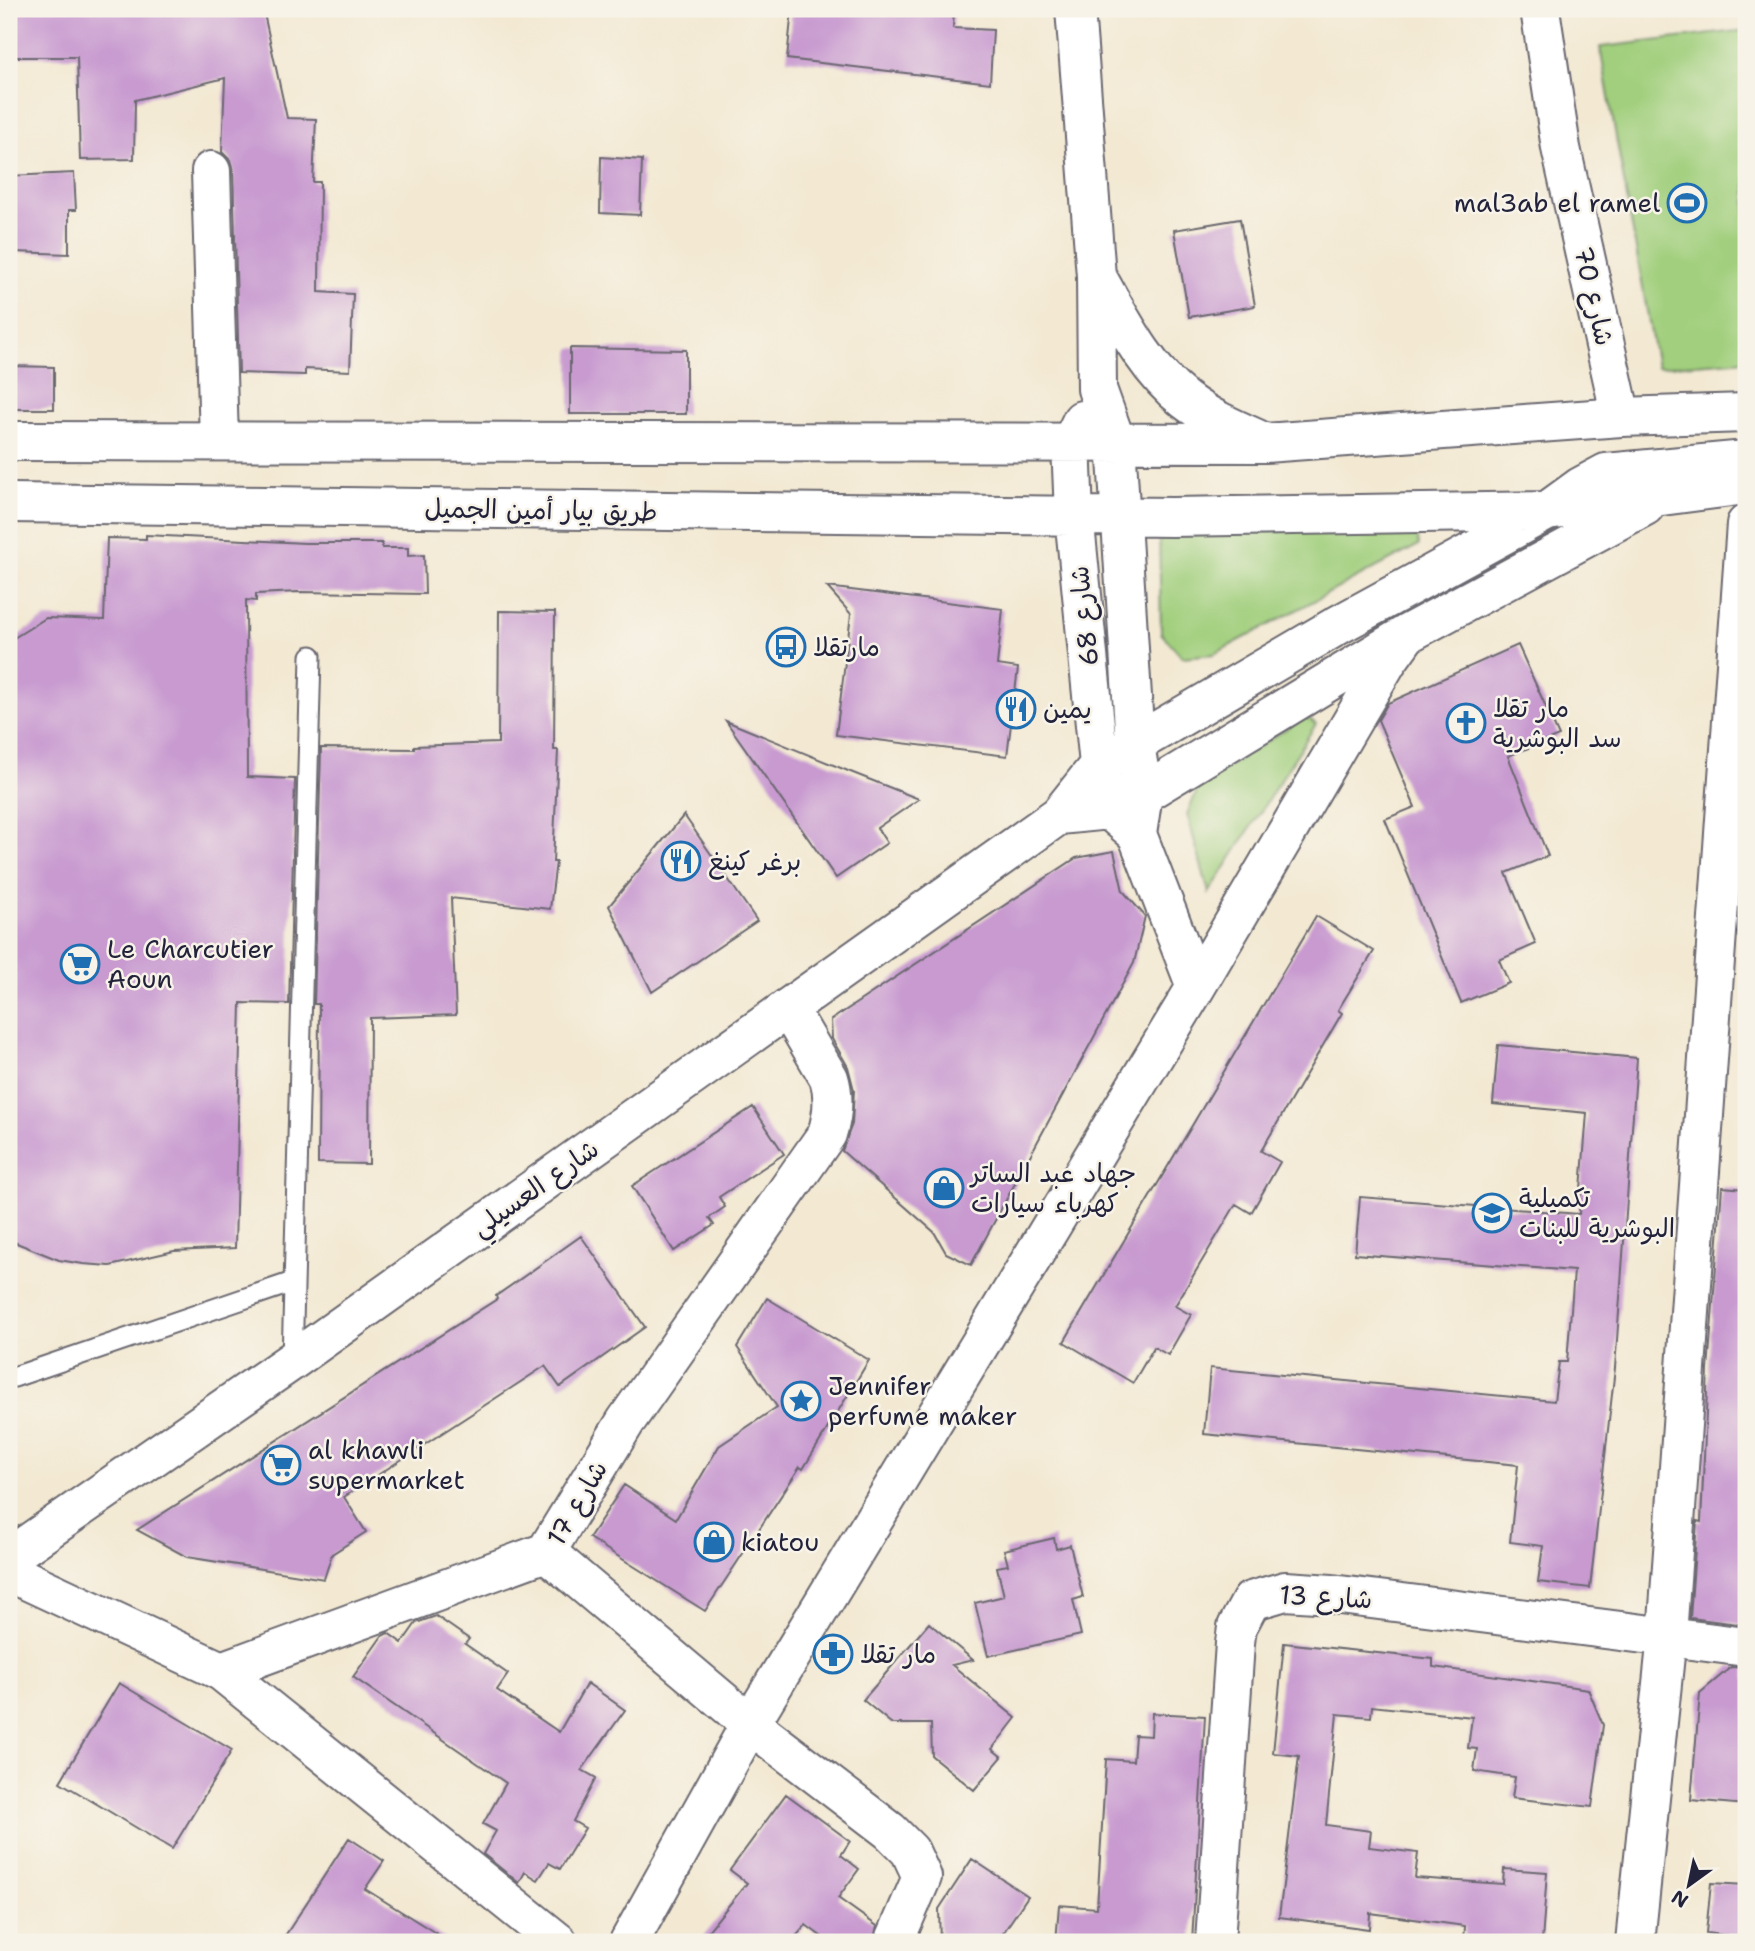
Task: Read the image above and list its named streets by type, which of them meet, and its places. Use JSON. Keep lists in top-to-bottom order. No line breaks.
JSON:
{"streets":{"street":["شارع 70","طريق بيار أمين الجميل","شارع 68","شارع العسيلي","شارع 17","شارع 13"]},"crossings":[["طريق بيار أمين الجميل","شارع 68"],["طريق بيار أمين الجميل","شارع العسيلي"],["شارع 68","شارع العسيلي"],["شارع العسيلي","شارع 17"]],"places":{"sports":["mal3ab el ramel"],"bus stop":["مارتقلا"],"restaurant":["يمين","برغر كينغ"],"church":["مار تقلا سد البوشرية"],"supermarket":["Le Charcutier Aoun","al khawli supermarket"],"shop":["جهاد عبد الساتر كهرباء سيارات","kiatou"],"school or university":["تكميلية البوشرية للبنات"],"place":["Jennifer perfume maker"],"pharmacy":["مار تقلا"]},"north":"bottom left"}
